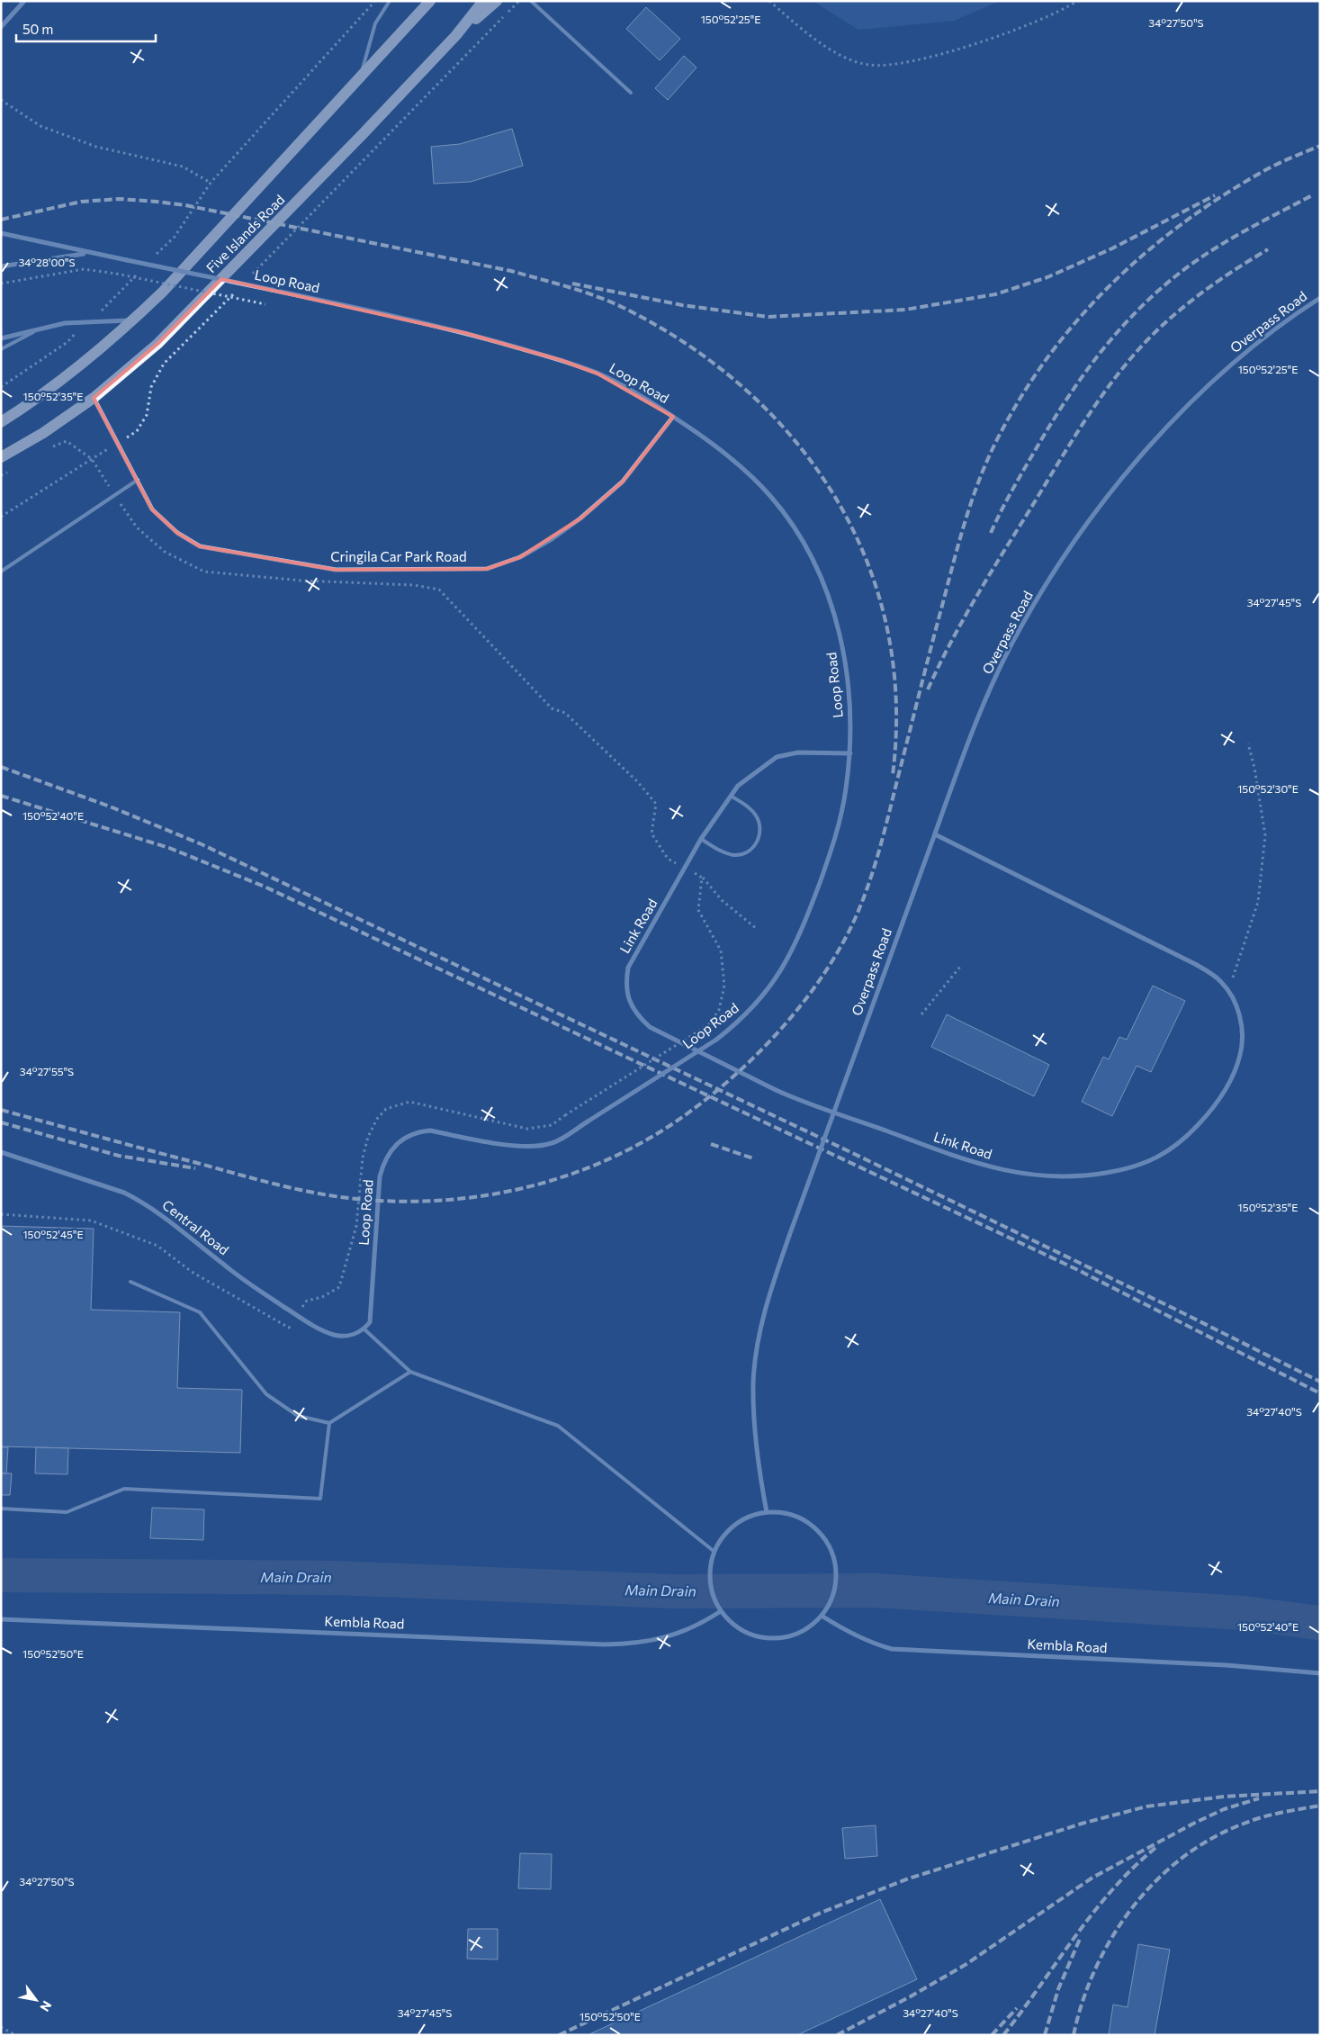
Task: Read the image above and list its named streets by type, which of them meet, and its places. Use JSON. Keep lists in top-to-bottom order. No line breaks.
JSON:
{"streets":{"main road":["Five Islands Road"],"street":["Loop Road","Overpass Road","Cringila Car Park Road","Link Road","Central Road","Kembla Road"]},"crossings":[["Five Islands Road","Cringila Car Park Road"],["Loop Road","Cringila Car Park Road"],["Loop Road","Link Road"],["Loop Road","Central Road"],["Overpass Road","Link Road"],["Overpass Road","Kembla Road"]],"water":["Main Drain"],"scale_bar":"50 m","north":"bottom right","coordinates":["150°52'25\"E","34°27'50\"S","34°28'00\"S","150°52'35\"E","34°27'45\"S","150°52'30\"E","150°52'40\"E","34°27'55\"S","150°52'45\"E","34°27'40\"S","150°52'50\"E"]}
